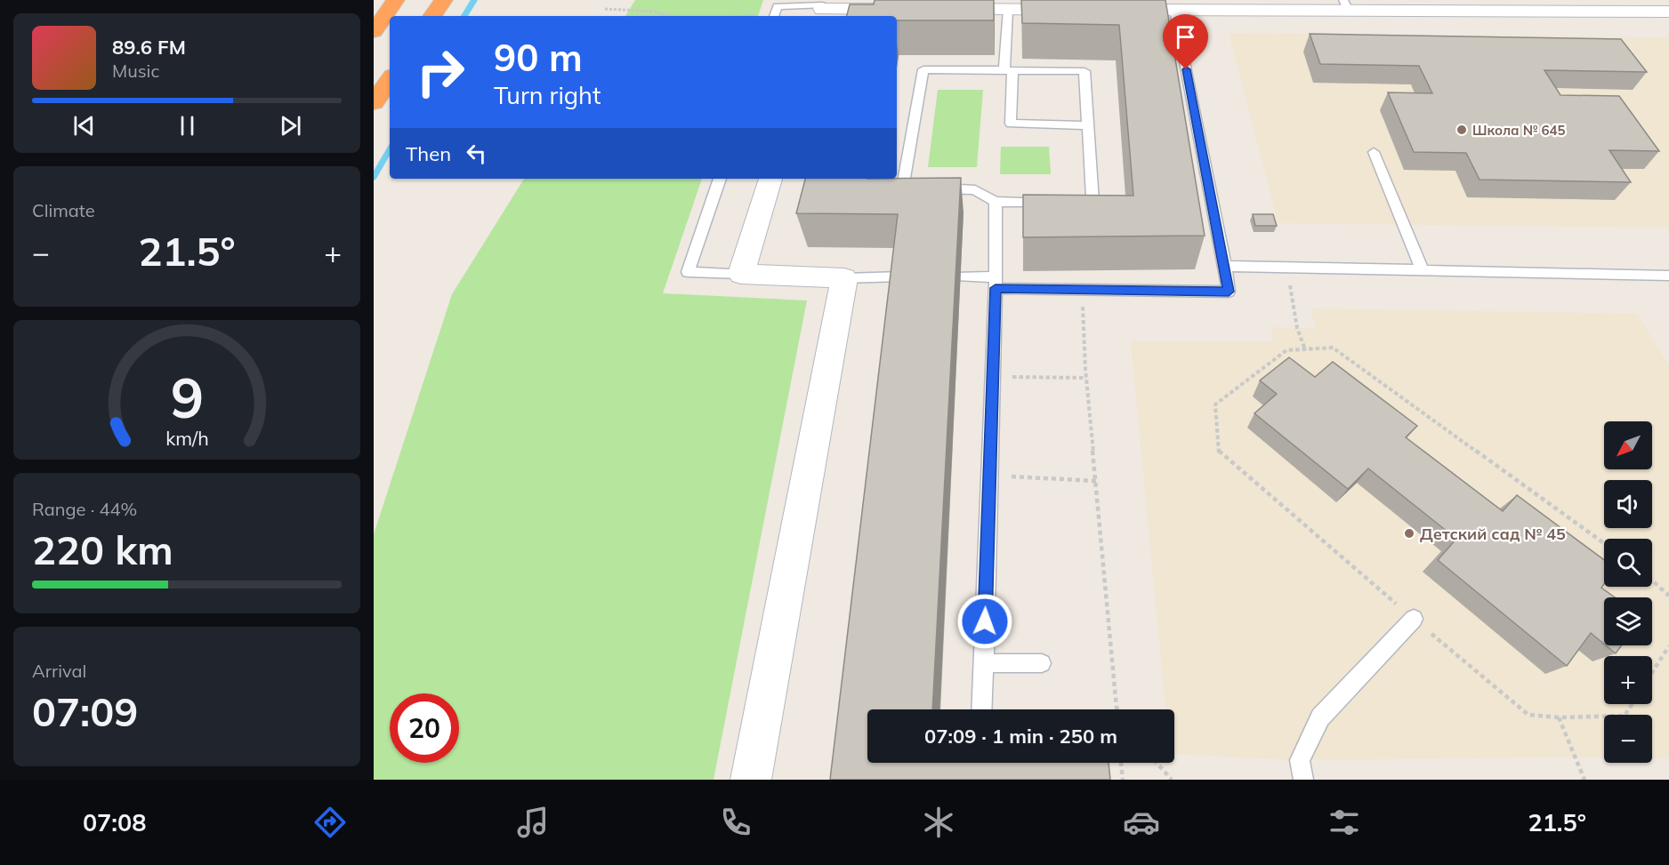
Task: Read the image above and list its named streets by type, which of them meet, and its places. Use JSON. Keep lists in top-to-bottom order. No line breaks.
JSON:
{"places":["Школа № 645","Детский сад № 45"],"north":"bottom left","page":{"turn":["90 m","Turn right"],"song":["89.6 FM","Music"],"then":"Then","tile":["Climate",["Range · 44%","220 km"],["Arrival","07:09"]],"heat":["−","21.5°","+"],"map_buttons":["+","−"],"limit":"20","trip":"07:09 · 1 min · 250 m","tabs":["07:08","21.5°"],"gauge":["9","km/h"]}}
